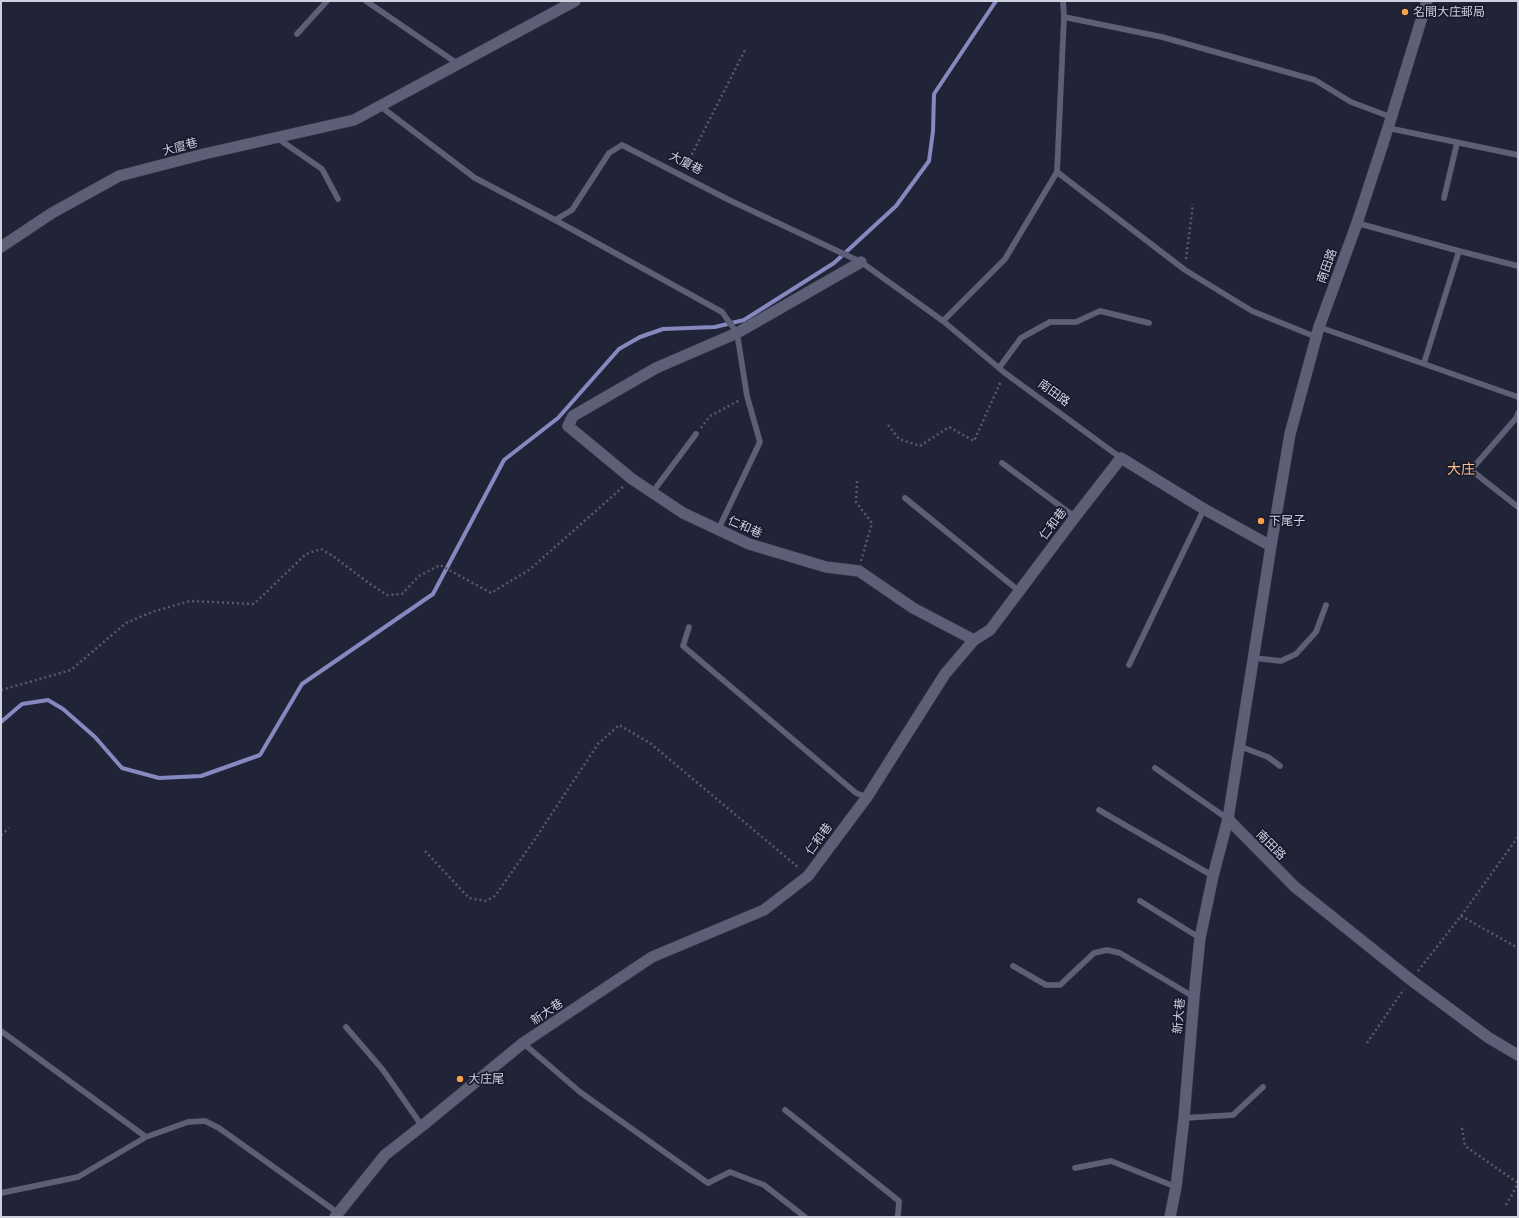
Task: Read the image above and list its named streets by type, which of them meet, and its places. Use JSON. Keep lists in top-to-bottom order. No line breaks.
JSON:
{"streets":{"street":["大廈巷","南田路","仁和巷","新大巷"]},"crossings":[["大廈巷","南田路"],["大廈巷","仁和巷"],["南田路","仁和巷"],["南田路","新大巷"],["仁和巷","新大巷"]],"districts":["大庄"],"places":["名間大庄郵局","下尾子","大庄尾"]}
